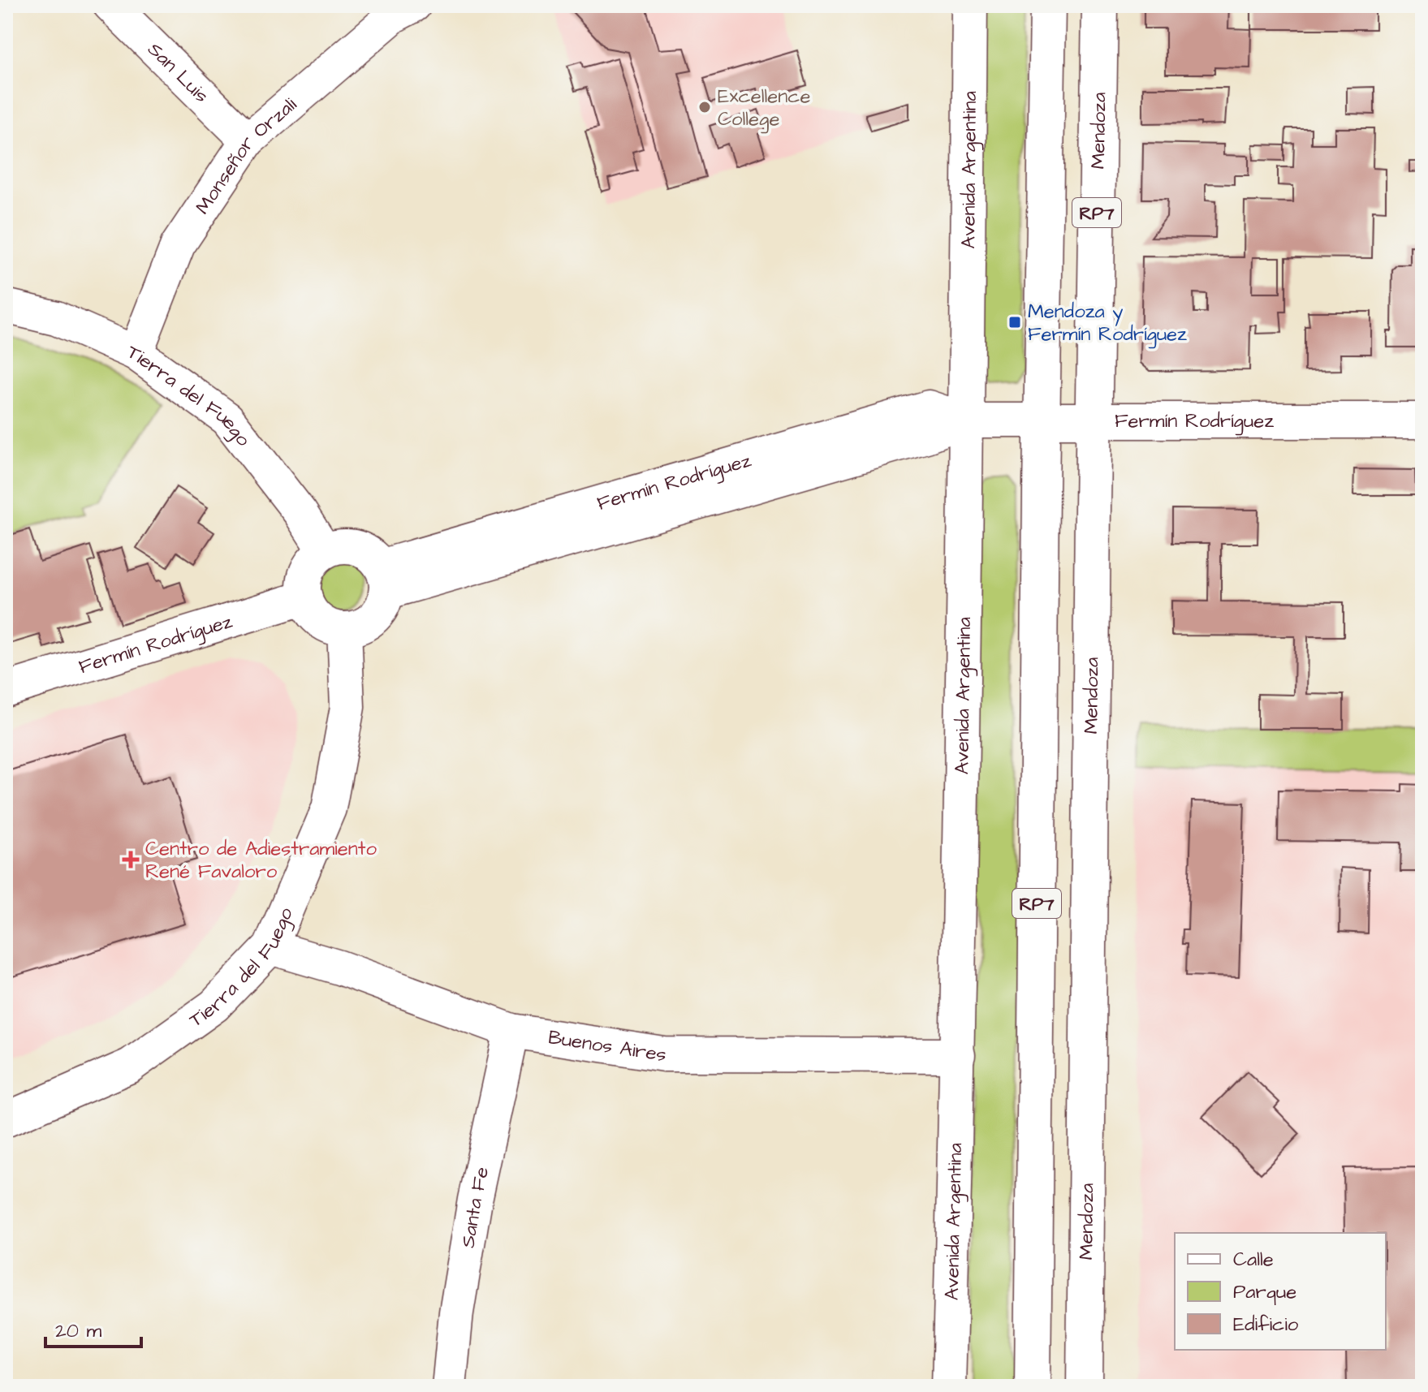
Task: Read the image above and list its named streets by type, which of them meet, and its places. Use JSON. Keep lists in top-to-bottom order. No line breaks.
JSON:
{"streets":{"main road":["Mendoza","RP7","Fermín Rodríguez"],"street":["San Luis","Monseñor Orzali","Avenida Argentina","Tierra del Fuego","Buenos Aires","Santa Fe"]},"crossings":[["San Luis","Monseñor Orzali"],["Mendoza","Fermín Rodríguez"],["Monseñor Orzali","Tierra del Fuego"],["Avenida Argentina","Fermín Rodríguez"],["Avenida Argentina","Buenos Aires"],["RP7","Fermín Rodríguez"],["Tierra del Fuego","Fermín Rodríguez"],["Tierra del Fuego","Buenos Aires"],["Buenos Aires","Santa Fe"]],"places":{"other":["Excellence College"],"transit":["Mendoza y Fermín Rodríguez"],"health":["Centro de Adiestramiento René Favaloro"]},"legend":["Calle","Parque","Edificio"],"scale_bar":"20 m"}
